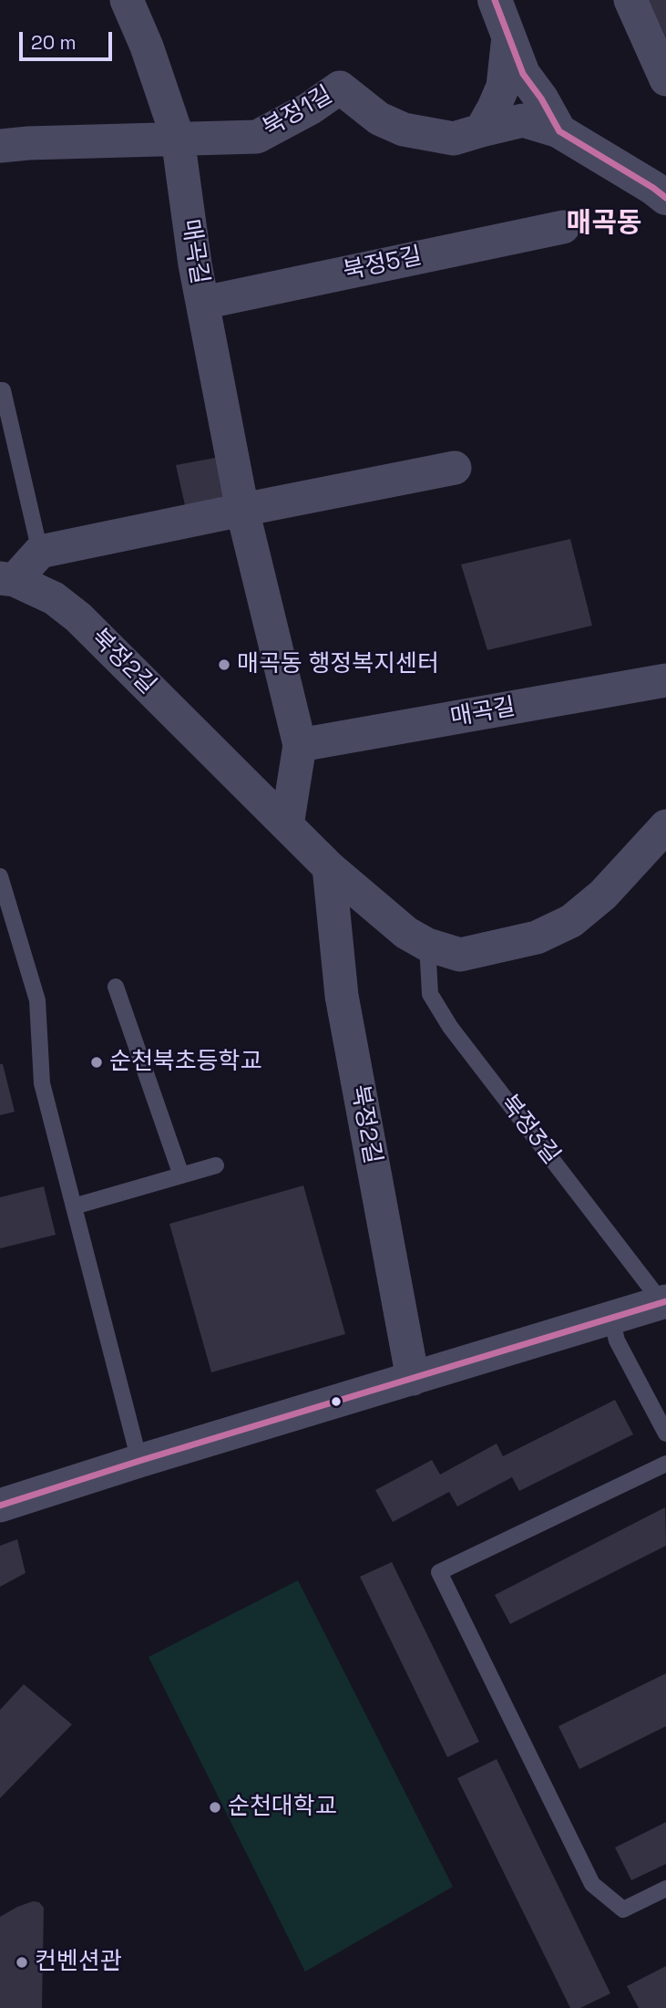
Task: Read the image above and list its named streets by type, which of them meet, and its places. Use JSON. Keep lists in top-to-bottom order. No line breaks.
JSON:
{"streets":{"street":["북정1길","매곡길","북정5길","북정2길","북정3길"]},"crossings":[["북정1길","매곡길"],["매곡길","북정5길"],["매곡길","북정2길"],["북정2길","북정3길"]],"districts":["매곡동"],"places":["매곡동 행정복지센터","순천북초등학교","순천대학교","컨벤션관"],"scale_bar":"20 m"}
